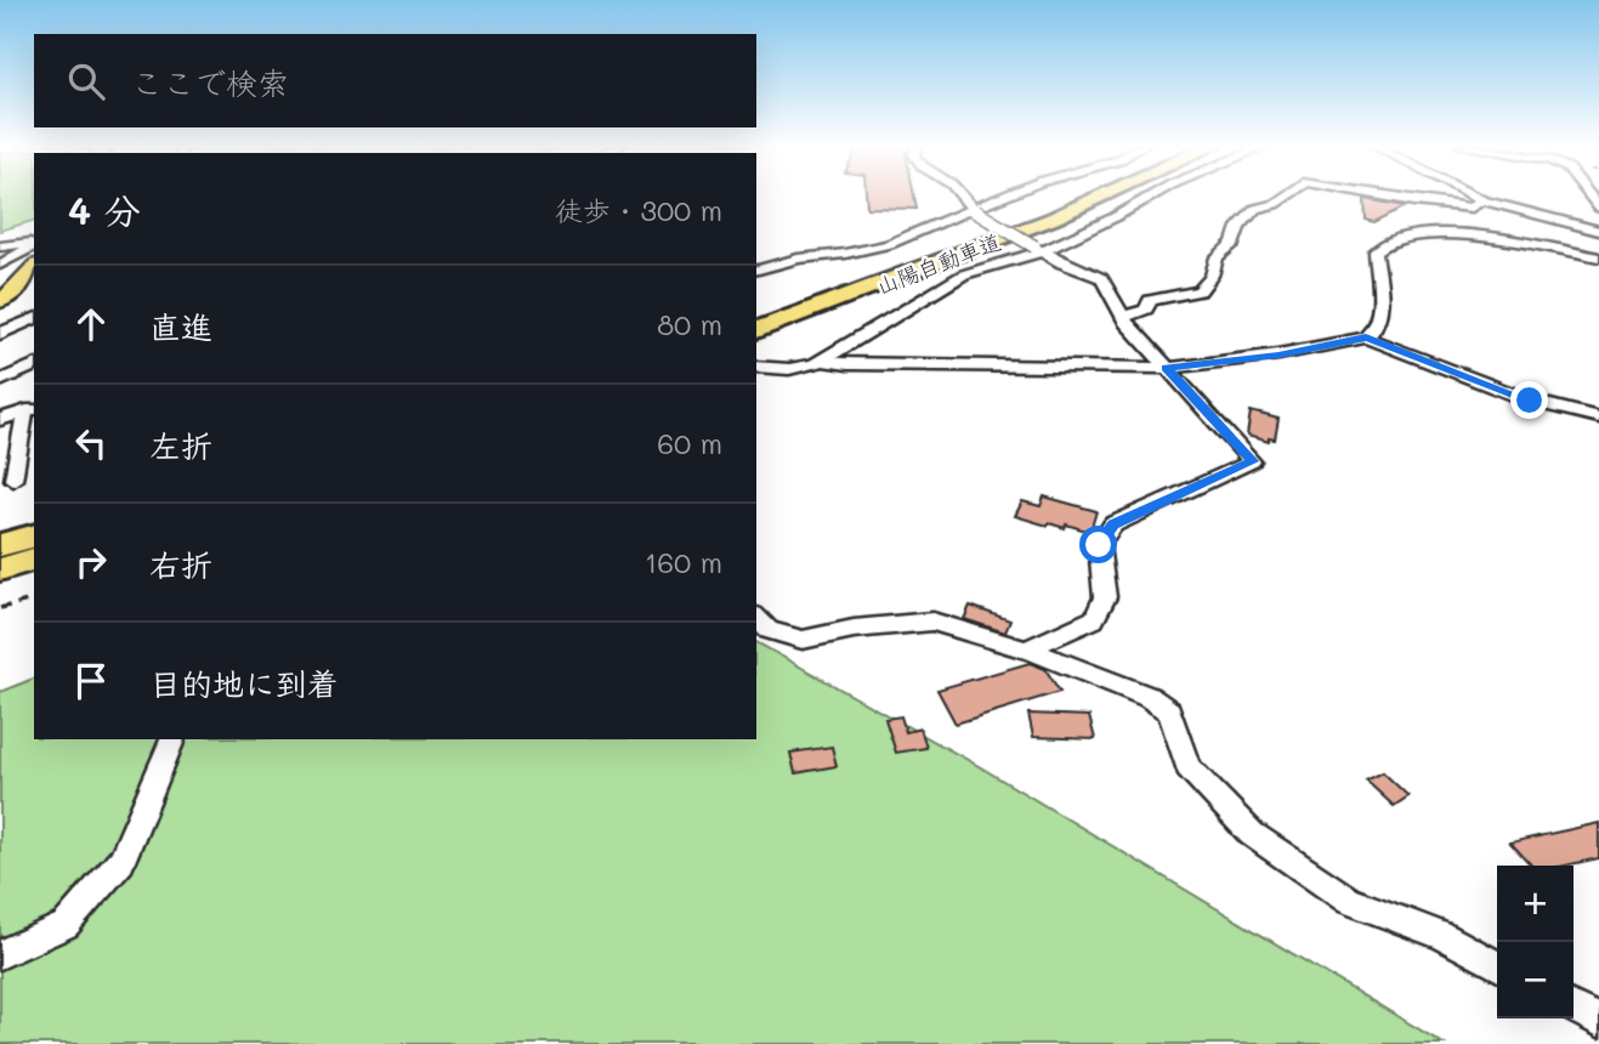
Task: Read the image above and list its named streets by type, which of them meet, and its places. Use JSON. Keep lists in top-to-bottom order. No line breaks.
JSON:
{"streets":{"highway":["山陽自動車道"]},"page":{"search":"ここで検索","heading":["4 分","徒歩 · 300 m"],"list":[["直進","80 m"],["左折","60 m"],["右折","160 m"],"目的地に到着"],"map_buttons":["+","−"]}}
